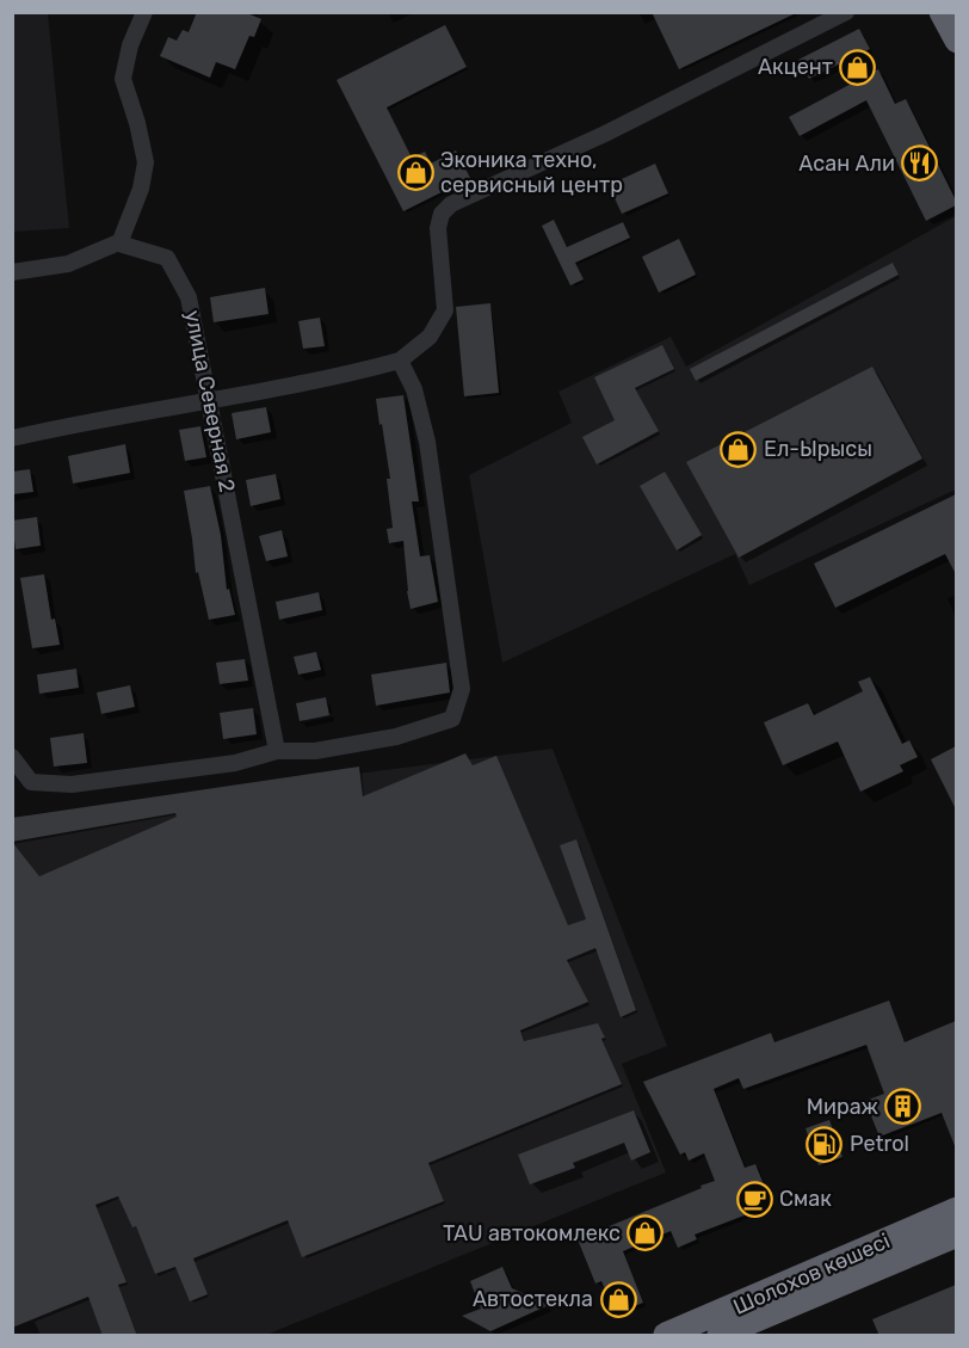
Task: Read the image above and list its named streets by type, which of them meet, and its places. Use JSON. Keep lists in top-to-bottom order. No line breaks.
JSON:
{"streets":{"highway":["Шолохов көшесі"],"street":["улица Северная 2"]},"places":{"shop":["Акцент","Эконика техно, сервисный центр","Ел-Ырысы","TAU автокомлекс","Автостекла"],"restaurant":["Асан Али"],"building":["Мираж"],"fuel station":["Petrol"],"cafe":["Смак"]}}
